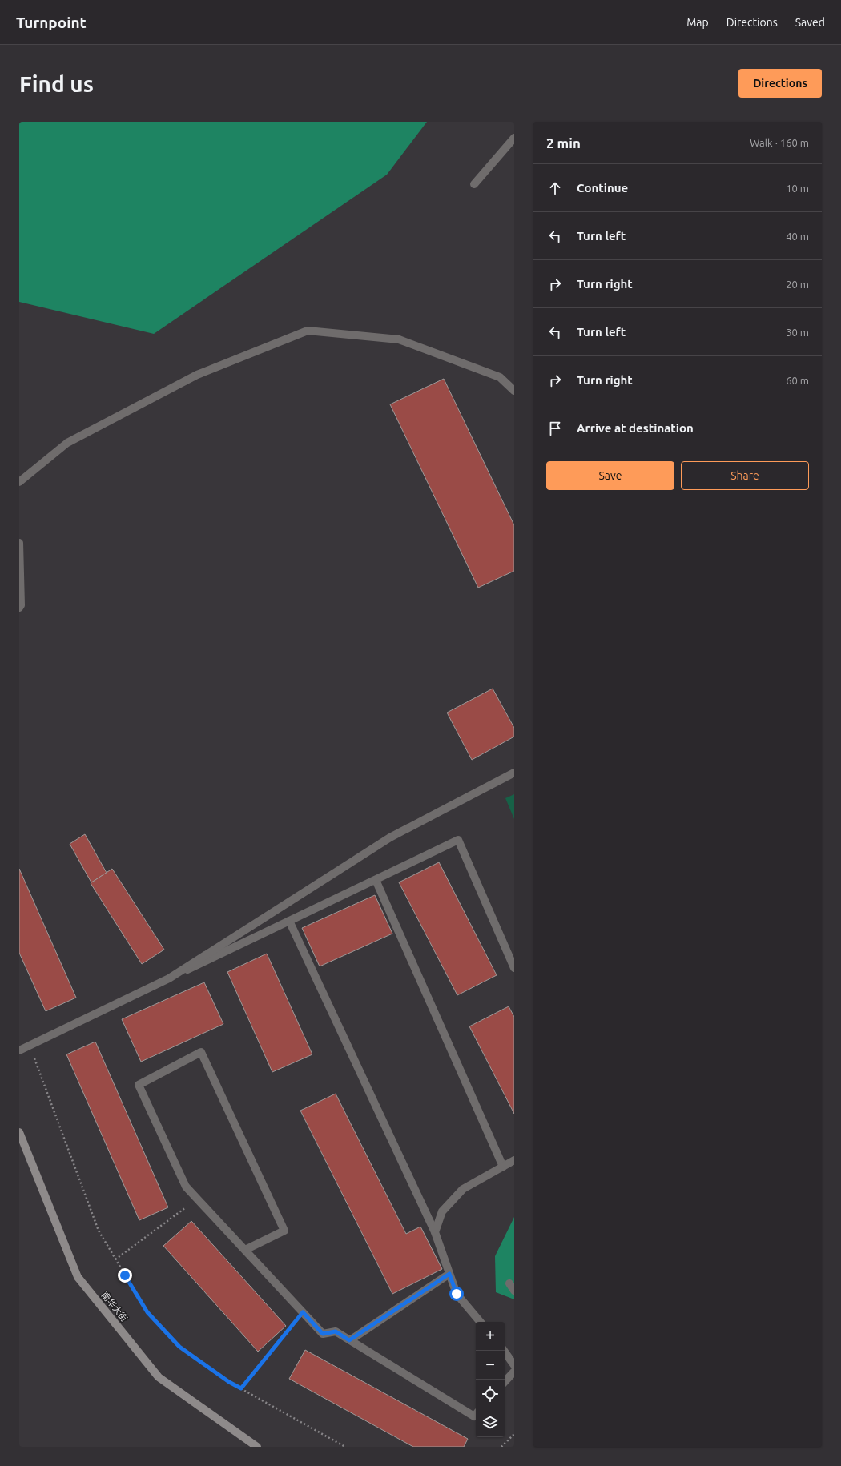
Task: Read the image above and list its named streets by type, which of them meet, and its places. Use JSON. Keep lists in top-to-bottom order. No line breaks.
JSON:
{"streets":{"main road":["南华大街"]},"page":{"header":"Turnpoint","nav":["Map","Directions","Saved"],"buttons":["Directions",["Save","Share"]],"title":"Find us","heading":["2 min","Walk · 160 m"],"list":[["Continue","10 m"],["Turn left","40 m"],["Turn right","20 m"],["Turn left","30 m"],["Turn right","60 m"],"Arrive at destination"],"map_buttons":["+","−"]}}
